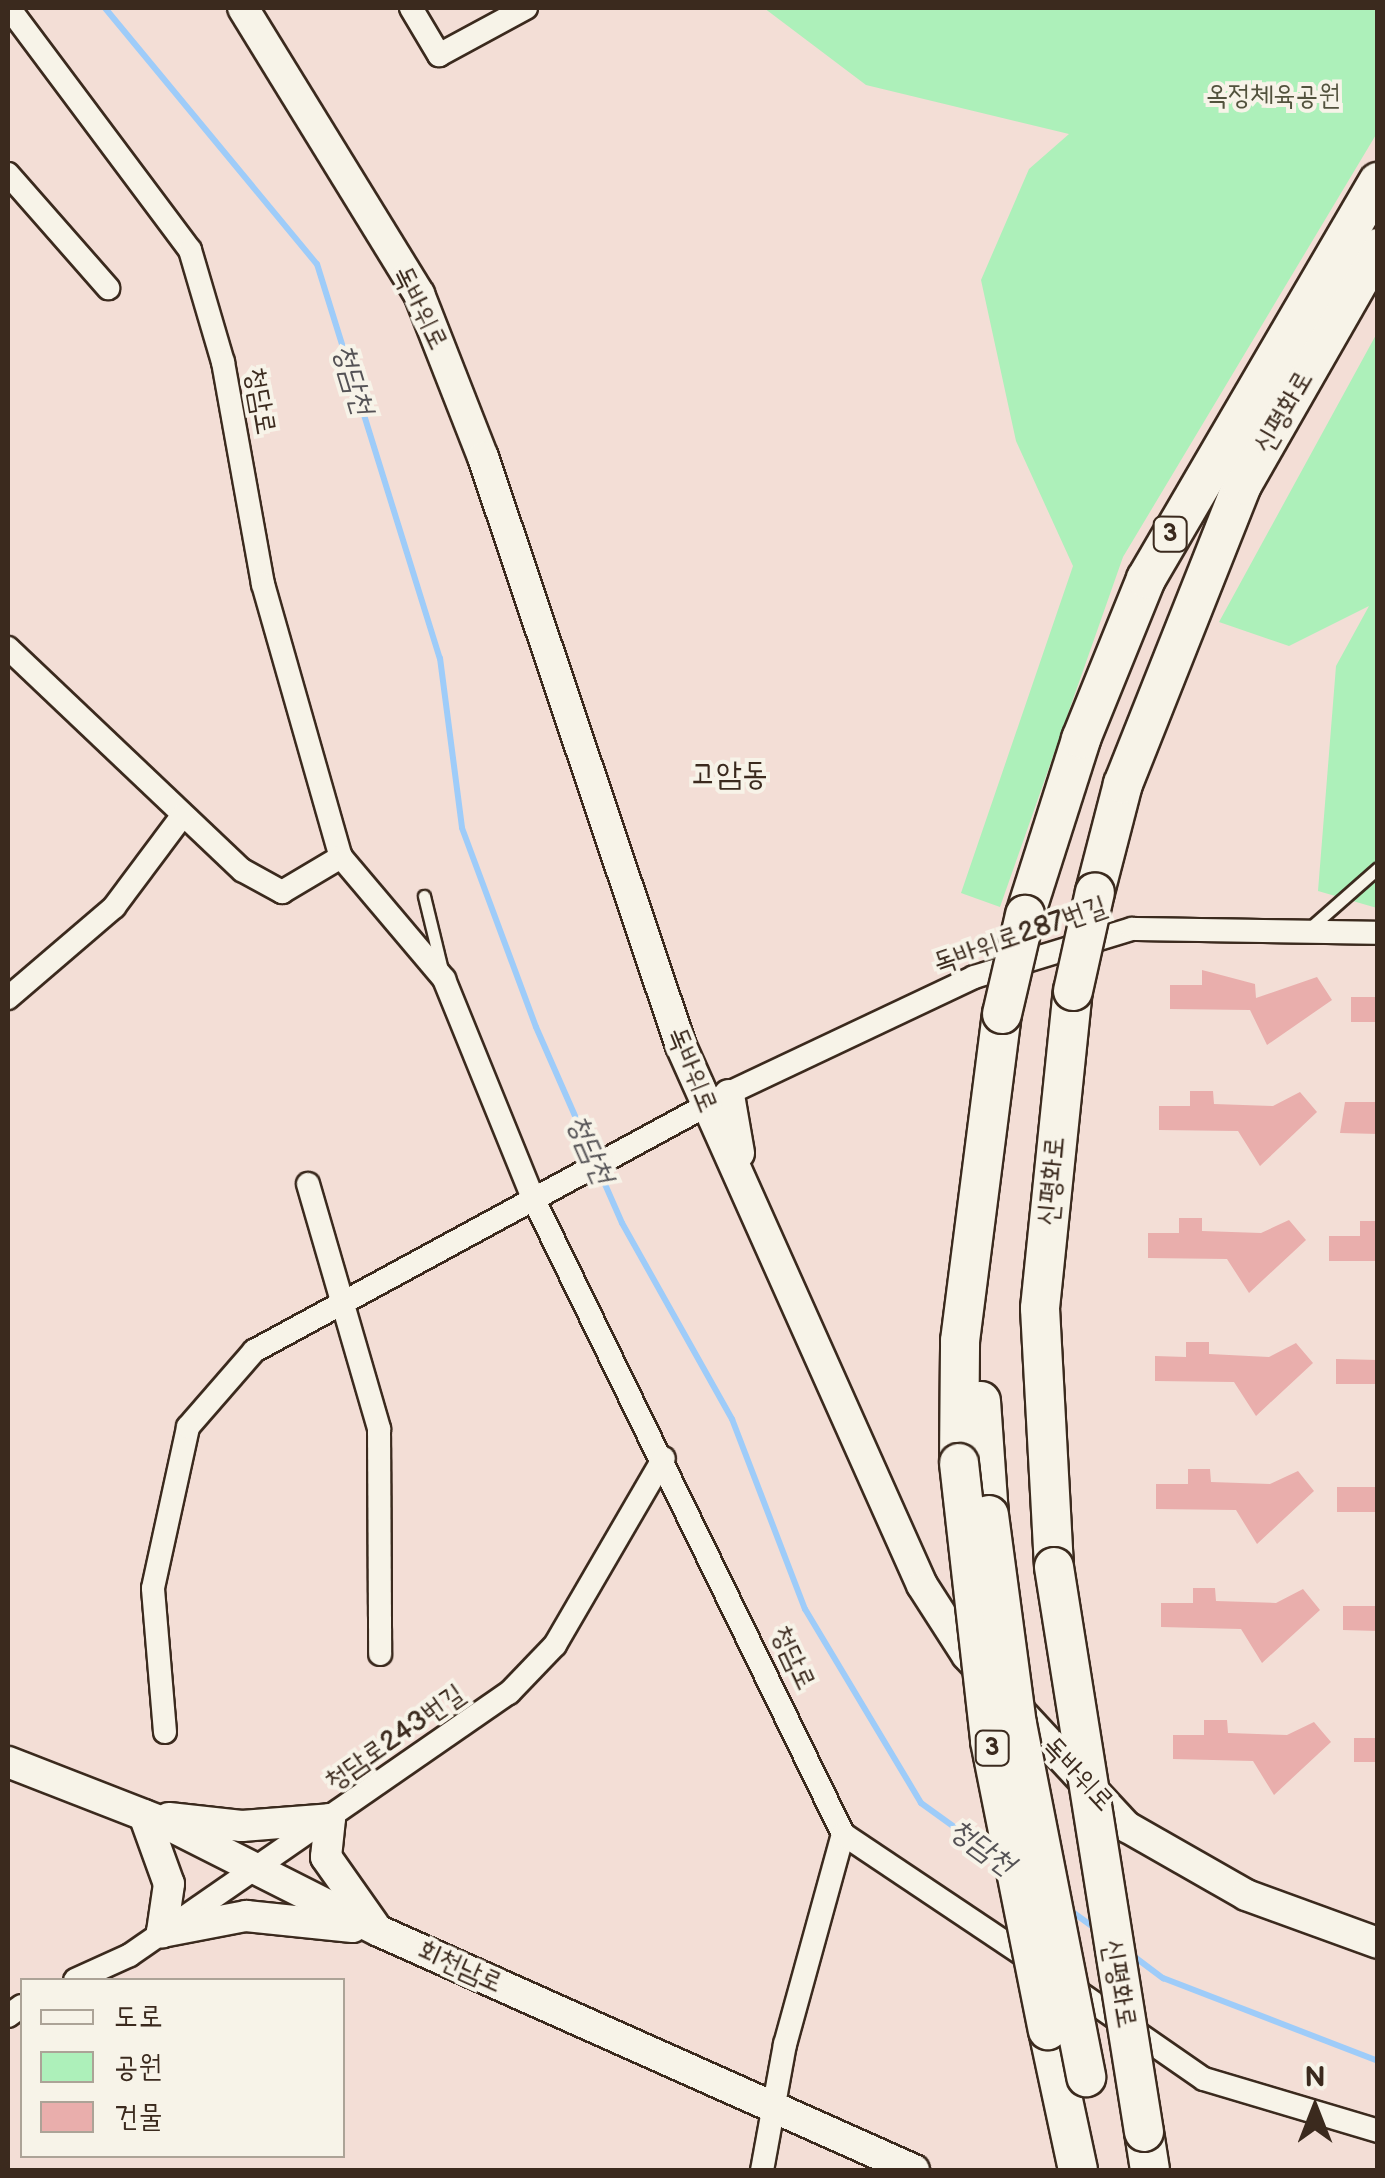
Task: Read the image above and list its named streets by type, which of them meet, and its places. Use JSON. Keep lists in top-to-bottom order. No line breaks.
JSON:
{"streets":{"highway":["신평화로","3"],"main road":["독바위로","회천남로"],"street":["청담로","독바위로287번길","청담로243번길"]},"crossings":[["독바위로","독바위로287번길"],["청담로","청담로243번길"],["청담로243번길","회천남로"]],"districts":["고암동"],"water":["청담천"],"parks":["옥정체육공원"],"legend":["도로","공원","건물"],"north":"top"}
